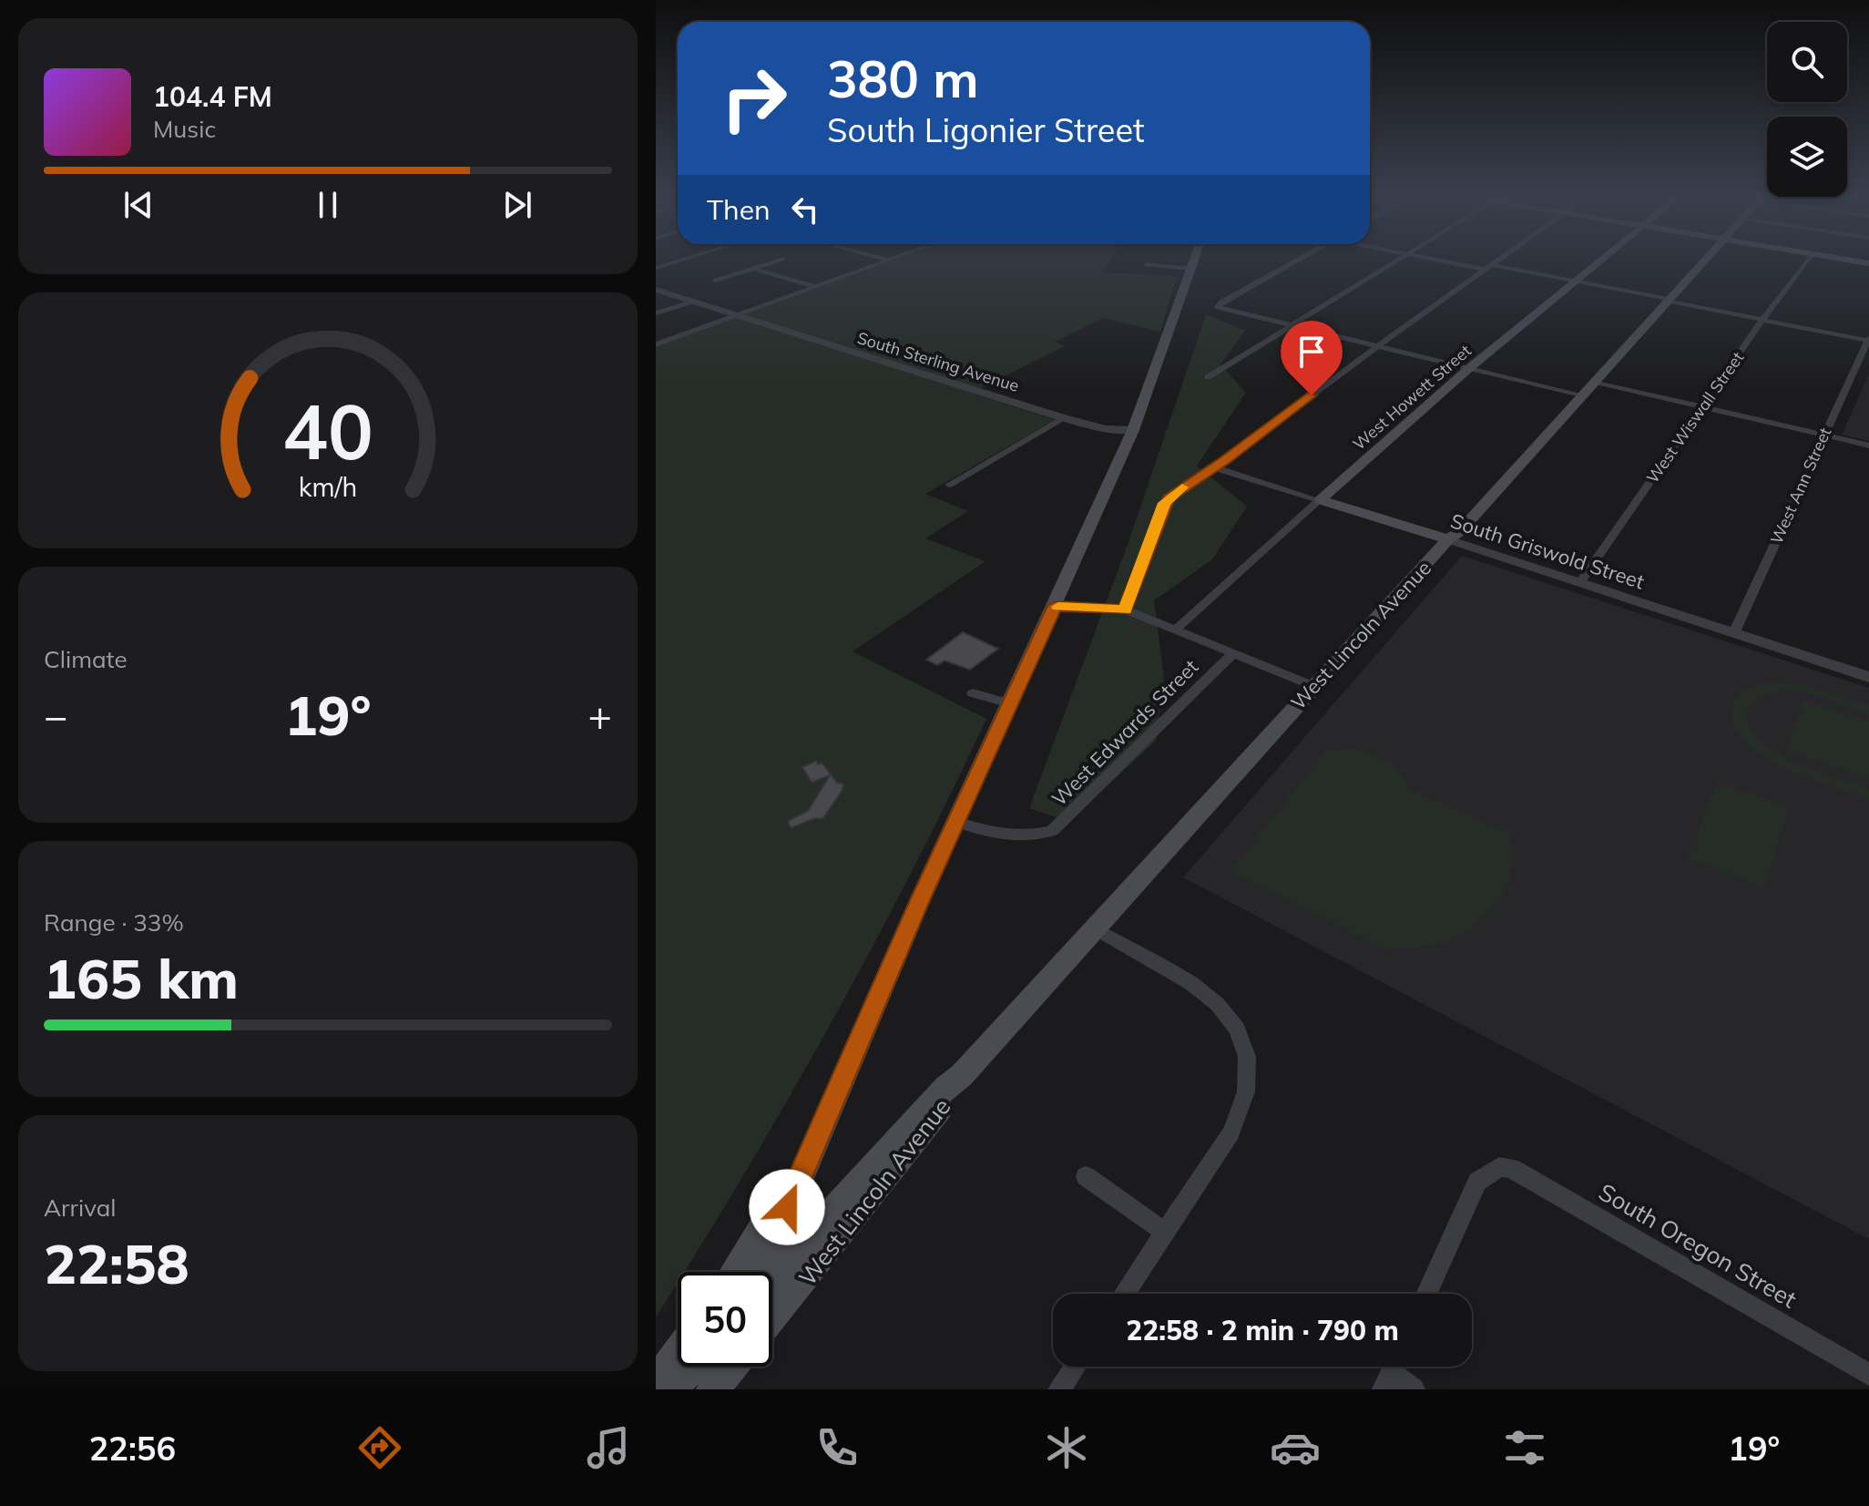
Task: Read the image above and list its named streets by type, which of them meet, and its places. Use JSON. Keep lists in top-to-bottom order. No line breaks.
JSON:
{"streets":{"main road":["West Howett Street","South Griswold Street","West Lincoln Avenue"],"street":["South Sterling Avenue","West Wiswall Street","West Ann Street","West Edwards Street","South Oregon Street"]},"crossings":[["West Howett Street","South Griswold Street"],["West Wiswall Street","South Griswold Street"],["West Ann Street","South Griswold Street"],["South Griswold Street","West Lincoln Avenue"]],"page":{"turn":["380 m","South Ligonier Street"],"song":["104.4 FM","Music"],"then":"Then","tile":["Climate",["Range · 33%","165 km"],["Arrival","22:58"]],"heat":["−","19°","+"],"limit":"50","trip":"22:58 · 2 min · 790 m","tabs":["22:56","19°"],"gauge":["40","km/h"]}}
